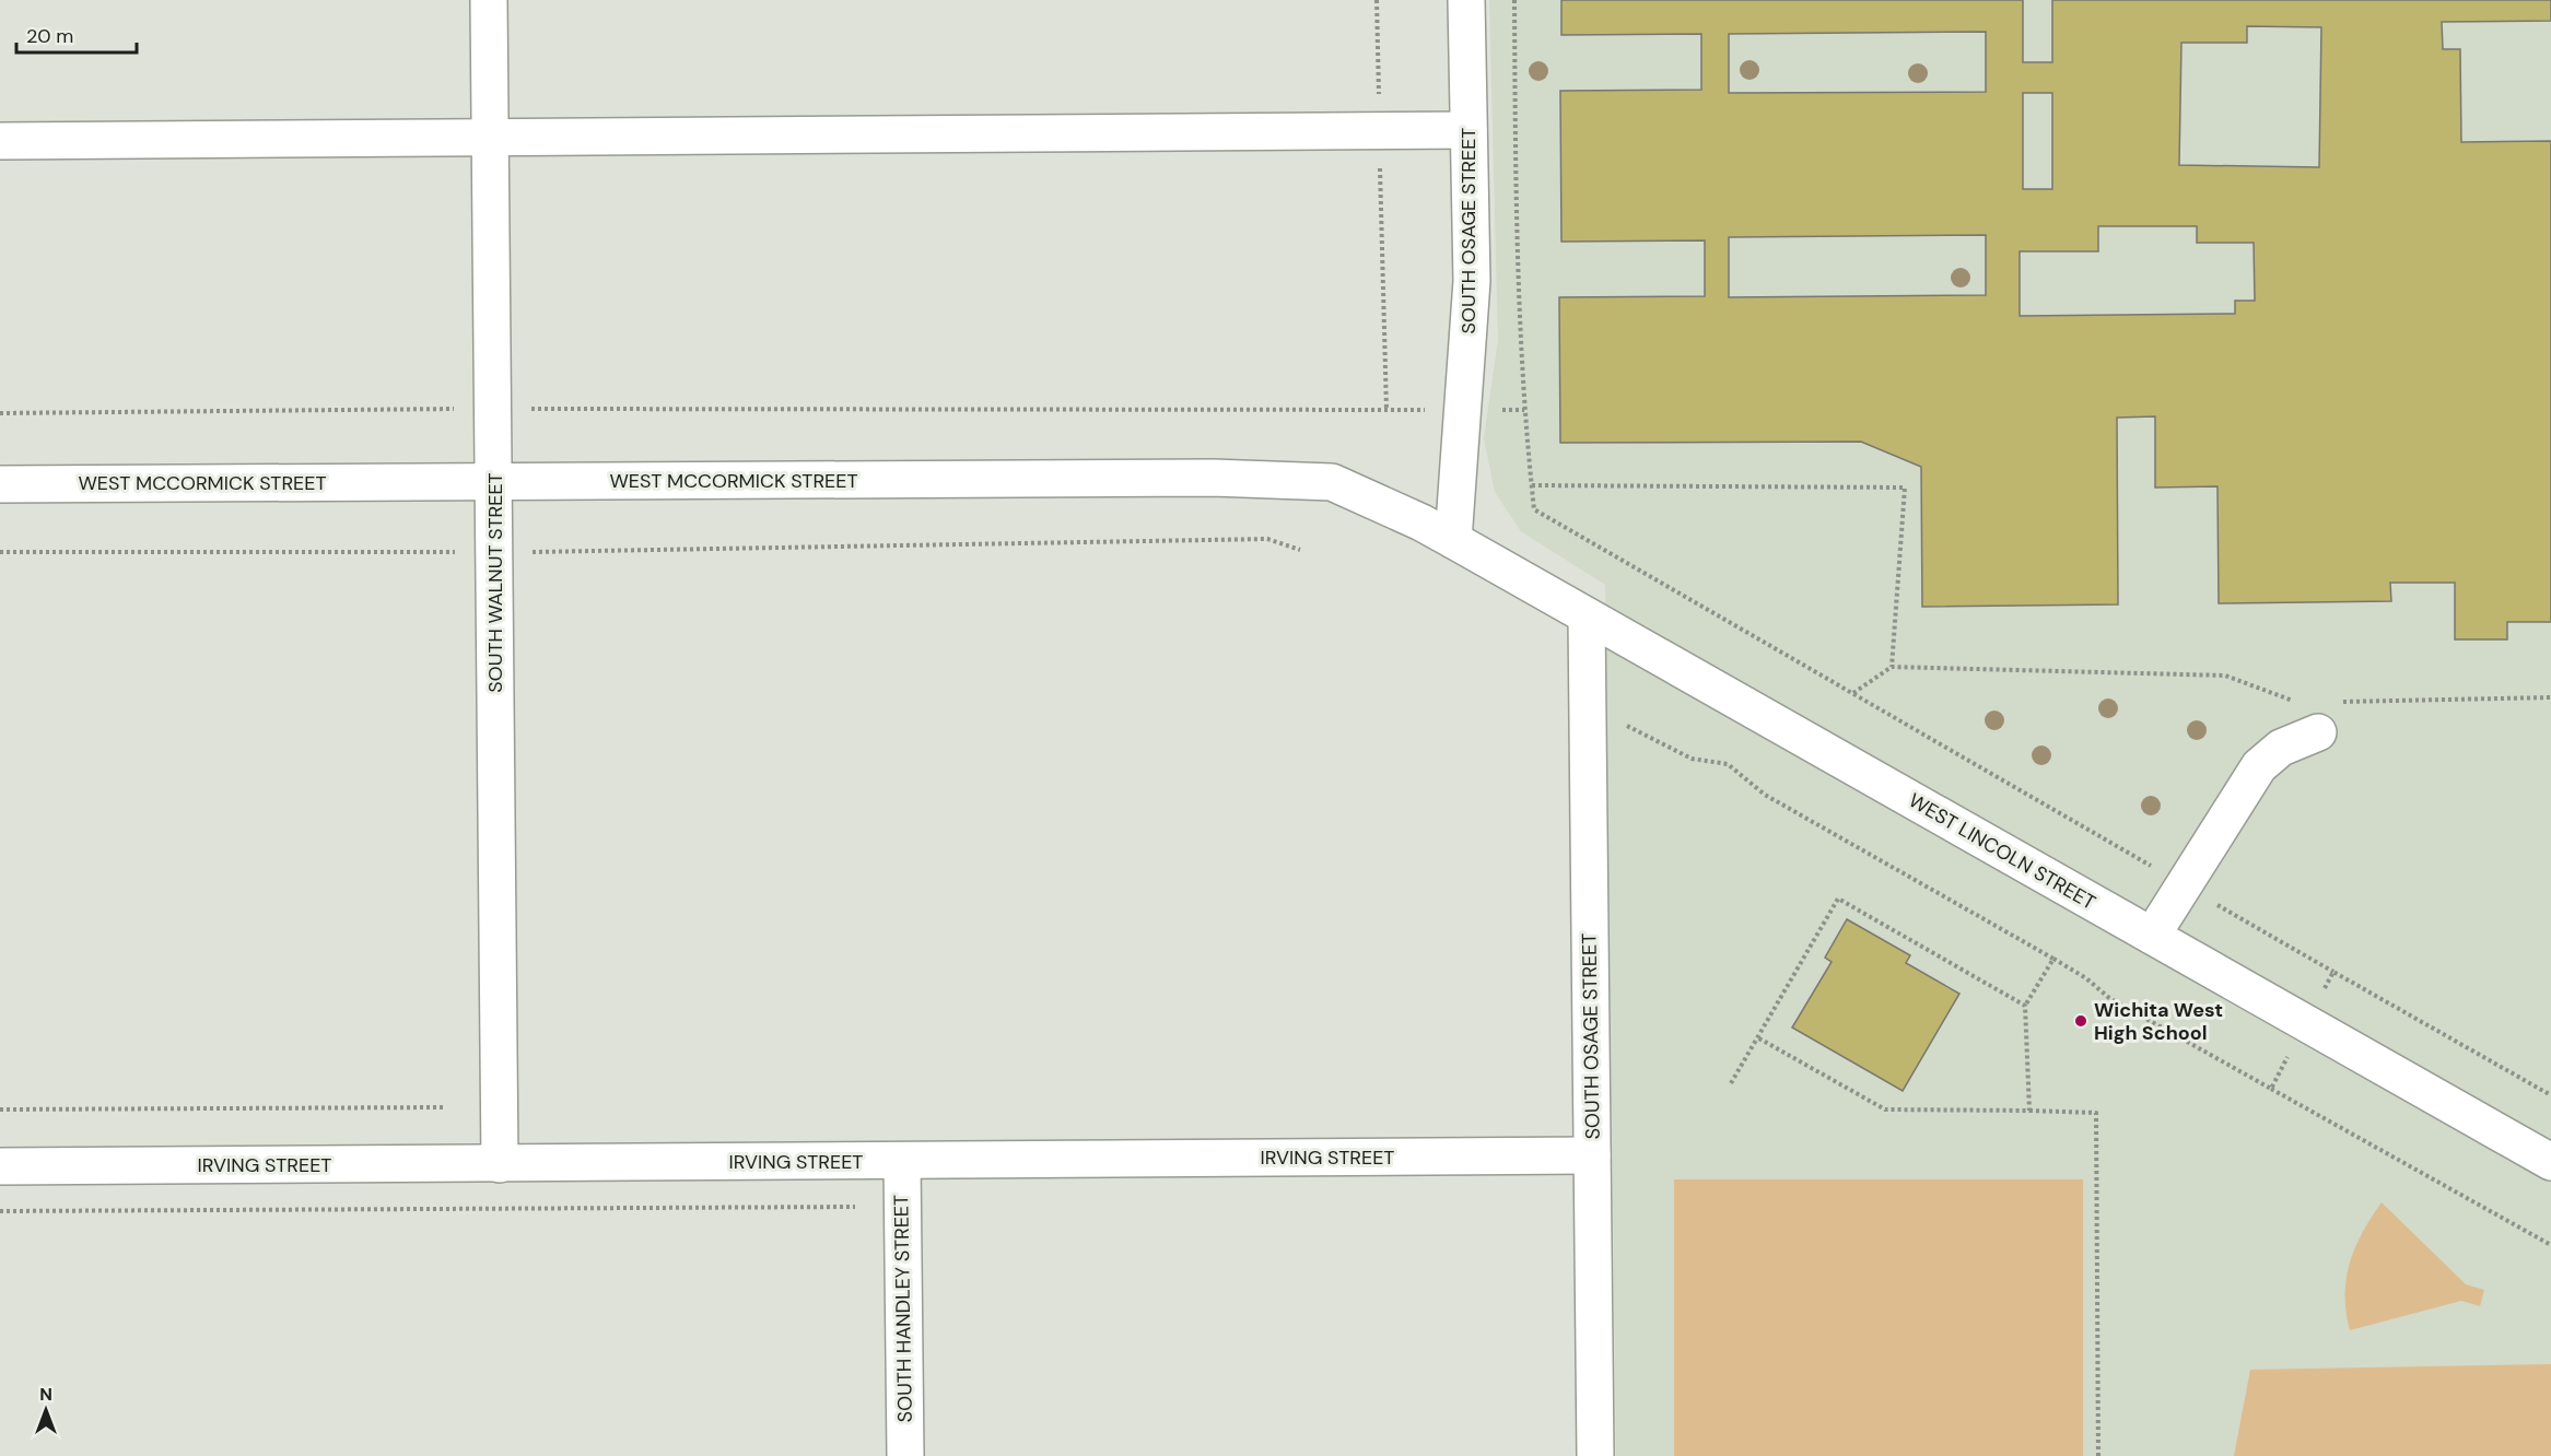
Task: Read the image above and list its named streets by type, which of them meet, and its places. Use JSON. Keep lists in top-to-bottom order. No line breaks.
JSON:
{"streets":{"street":["SOUTH OSAGE STREET","WEST MCCORMICK STREET","SOUTH WALNUT STREET","WEST LINCOLN STREET","IRVING STREET","SOUTH HANDLEY STREET"]},"crossings":[["SOUTH OSAGE STREET","WEST MCCORMICK STREET"],["SOUTH OSAGE STREET","WEST LINCOLN STREET"],["SOUTH OSAGE STREET","IRVING STREET"],["WEST MCCORMICK STREET","SOUTH WALNUT STREET"],["WEST MCCORMICK STREET","WEST LINCOLN STREET"],["SOUTH WALNUT STREET","IRVING STREET"],["IRVING STREET","SOUTH HANDLEY STREET"]],"places":["Wichita West High School"],"scale_bar":"20 m","north":"top"}
